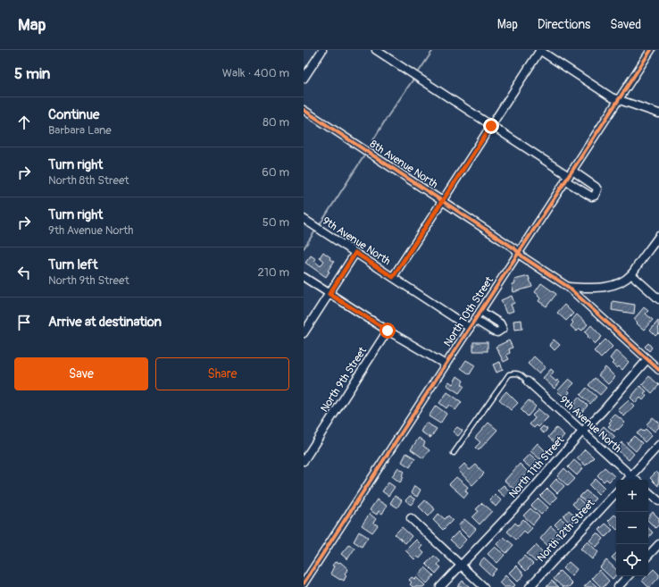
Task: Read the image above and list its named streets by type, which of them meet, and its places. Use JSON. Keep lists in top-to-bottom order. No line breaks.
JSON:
{"streets":{"street":["8th Avenue North","9th Avenue North","North 10th Street","North 9th Street","North 11th Street","North 12th Street"]},"crossings":[["8th Avenue North","North 10th Street"],["8th Avenue North","North 11th Street"],["9th Avenue North","North 10th Street"],["9th Avenue North","North 11th Street"]],"page":{"header":"Map","nav":["Map","Directions","Saved"],"heading":["5 min","Walk · 400 m"],"list":[["Continue","Barbara Lane","80 m"],["Turn right","North 8th Street","60 m"],["Turn right","9th Avenue North","50 m"],["Turn left","North 9th Street","210 m"],"Arrive at destination"],"buttons":["Save","Share"],"map_buttons":["+","−"]}}
